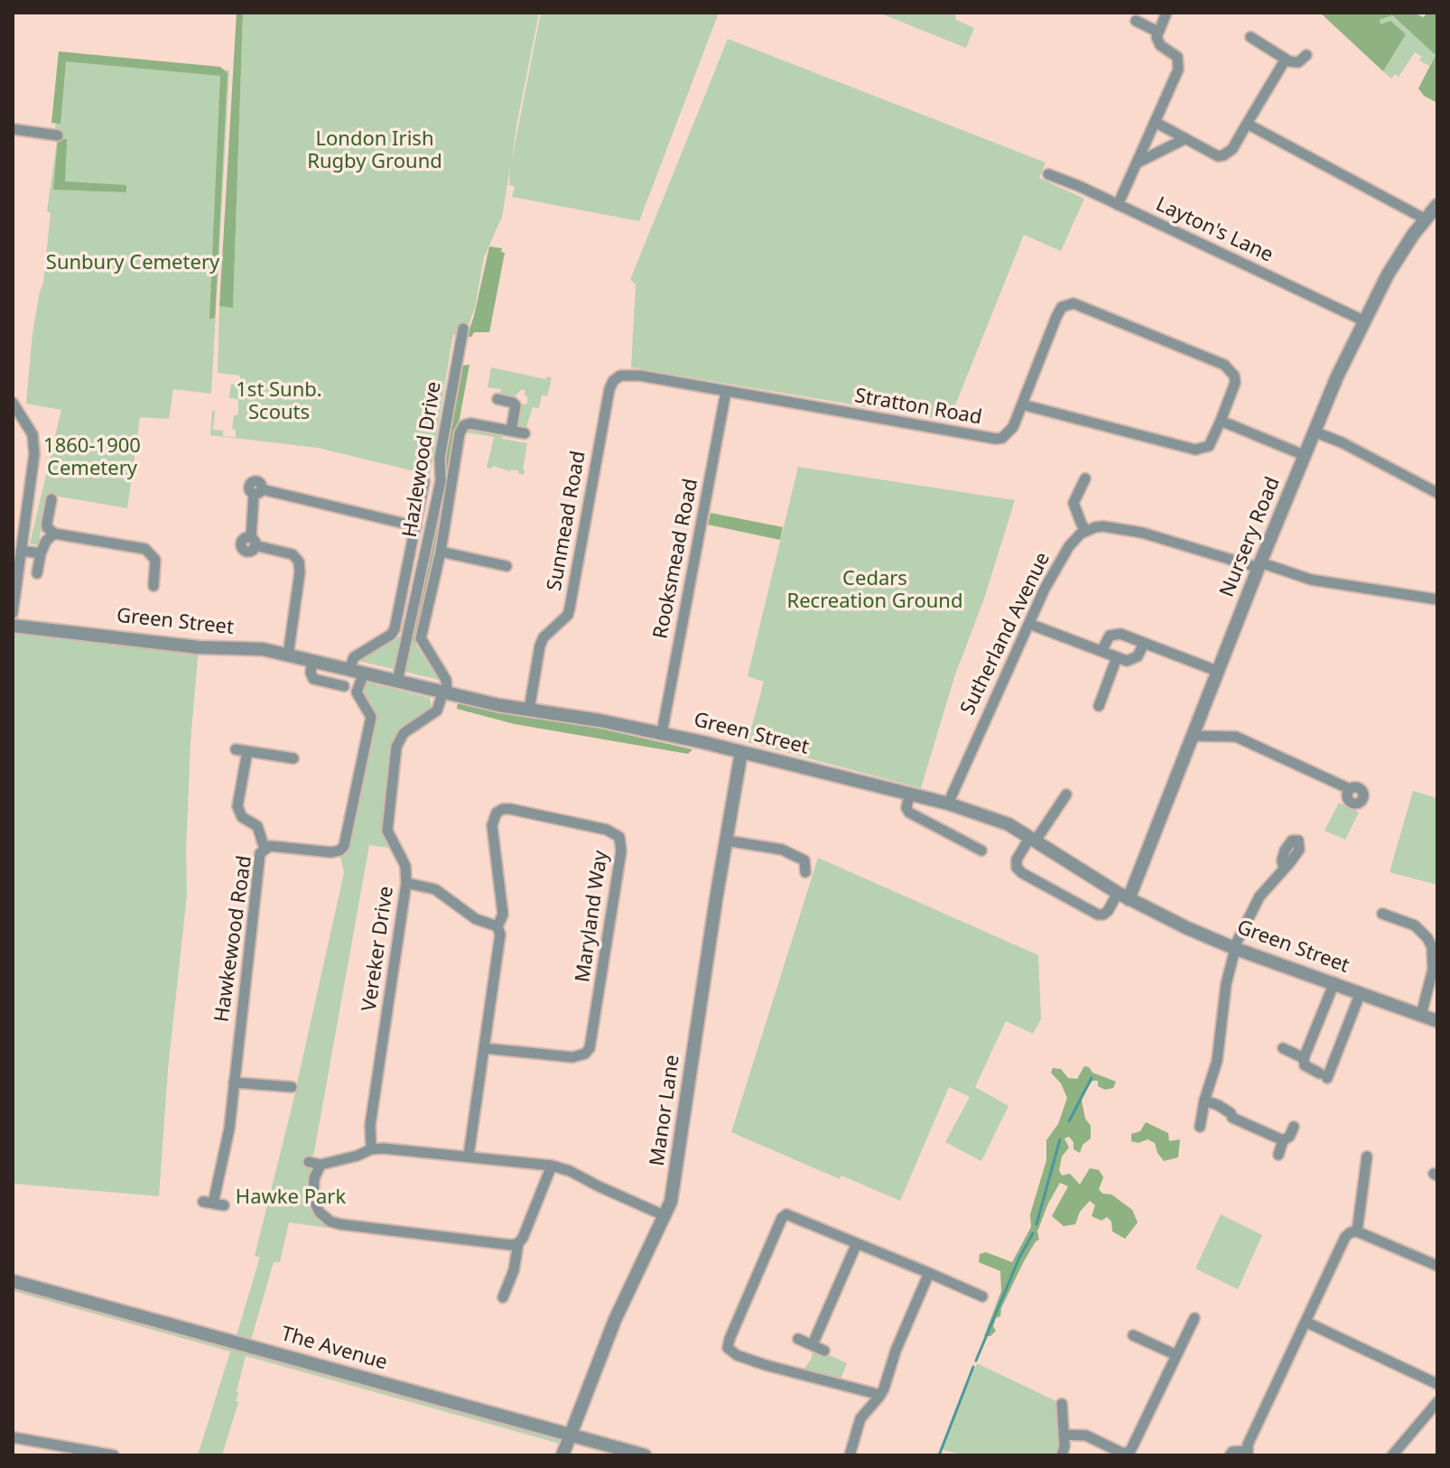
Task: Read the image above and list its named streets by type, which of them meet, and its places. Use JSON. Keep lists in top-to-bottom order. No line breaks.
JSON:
{"streets":{"street":["Layton's Lane","Stratton Road","Hazlewood Drive","Sunmead Road","Nursery Road","Rooksmead Road","Green Street","Sutherland Avenue","Maryland Way","Hawkewood Road","Vereker Drive","Manor Lane","The Avenue"]},"crossings":[["Layton's Lane","Nursery Road"],["Stratton Road","Sunmead Road"],["Stratton Road","Rooksmead Road"],["Hazlewood Drive","Green Street"],["Sunmead Road","Green Street"],["Nursery Road","Green Street"],["Rooksmead Road","Green Street"],["Green Street","Sutherland Avenue"],["Green Street","Hawkewood Road"],["Green Street","Vereker Drive"],["Green Street","Manor Lane"],["Manor Lane","The Avenue"]],"parks":["London Irish Rugby Ground","Sunbury Cemetery","1st Sunb. Scouts","1860-1900 Cemetery","Cedars Recreation Ground","Hawke Park"]}
